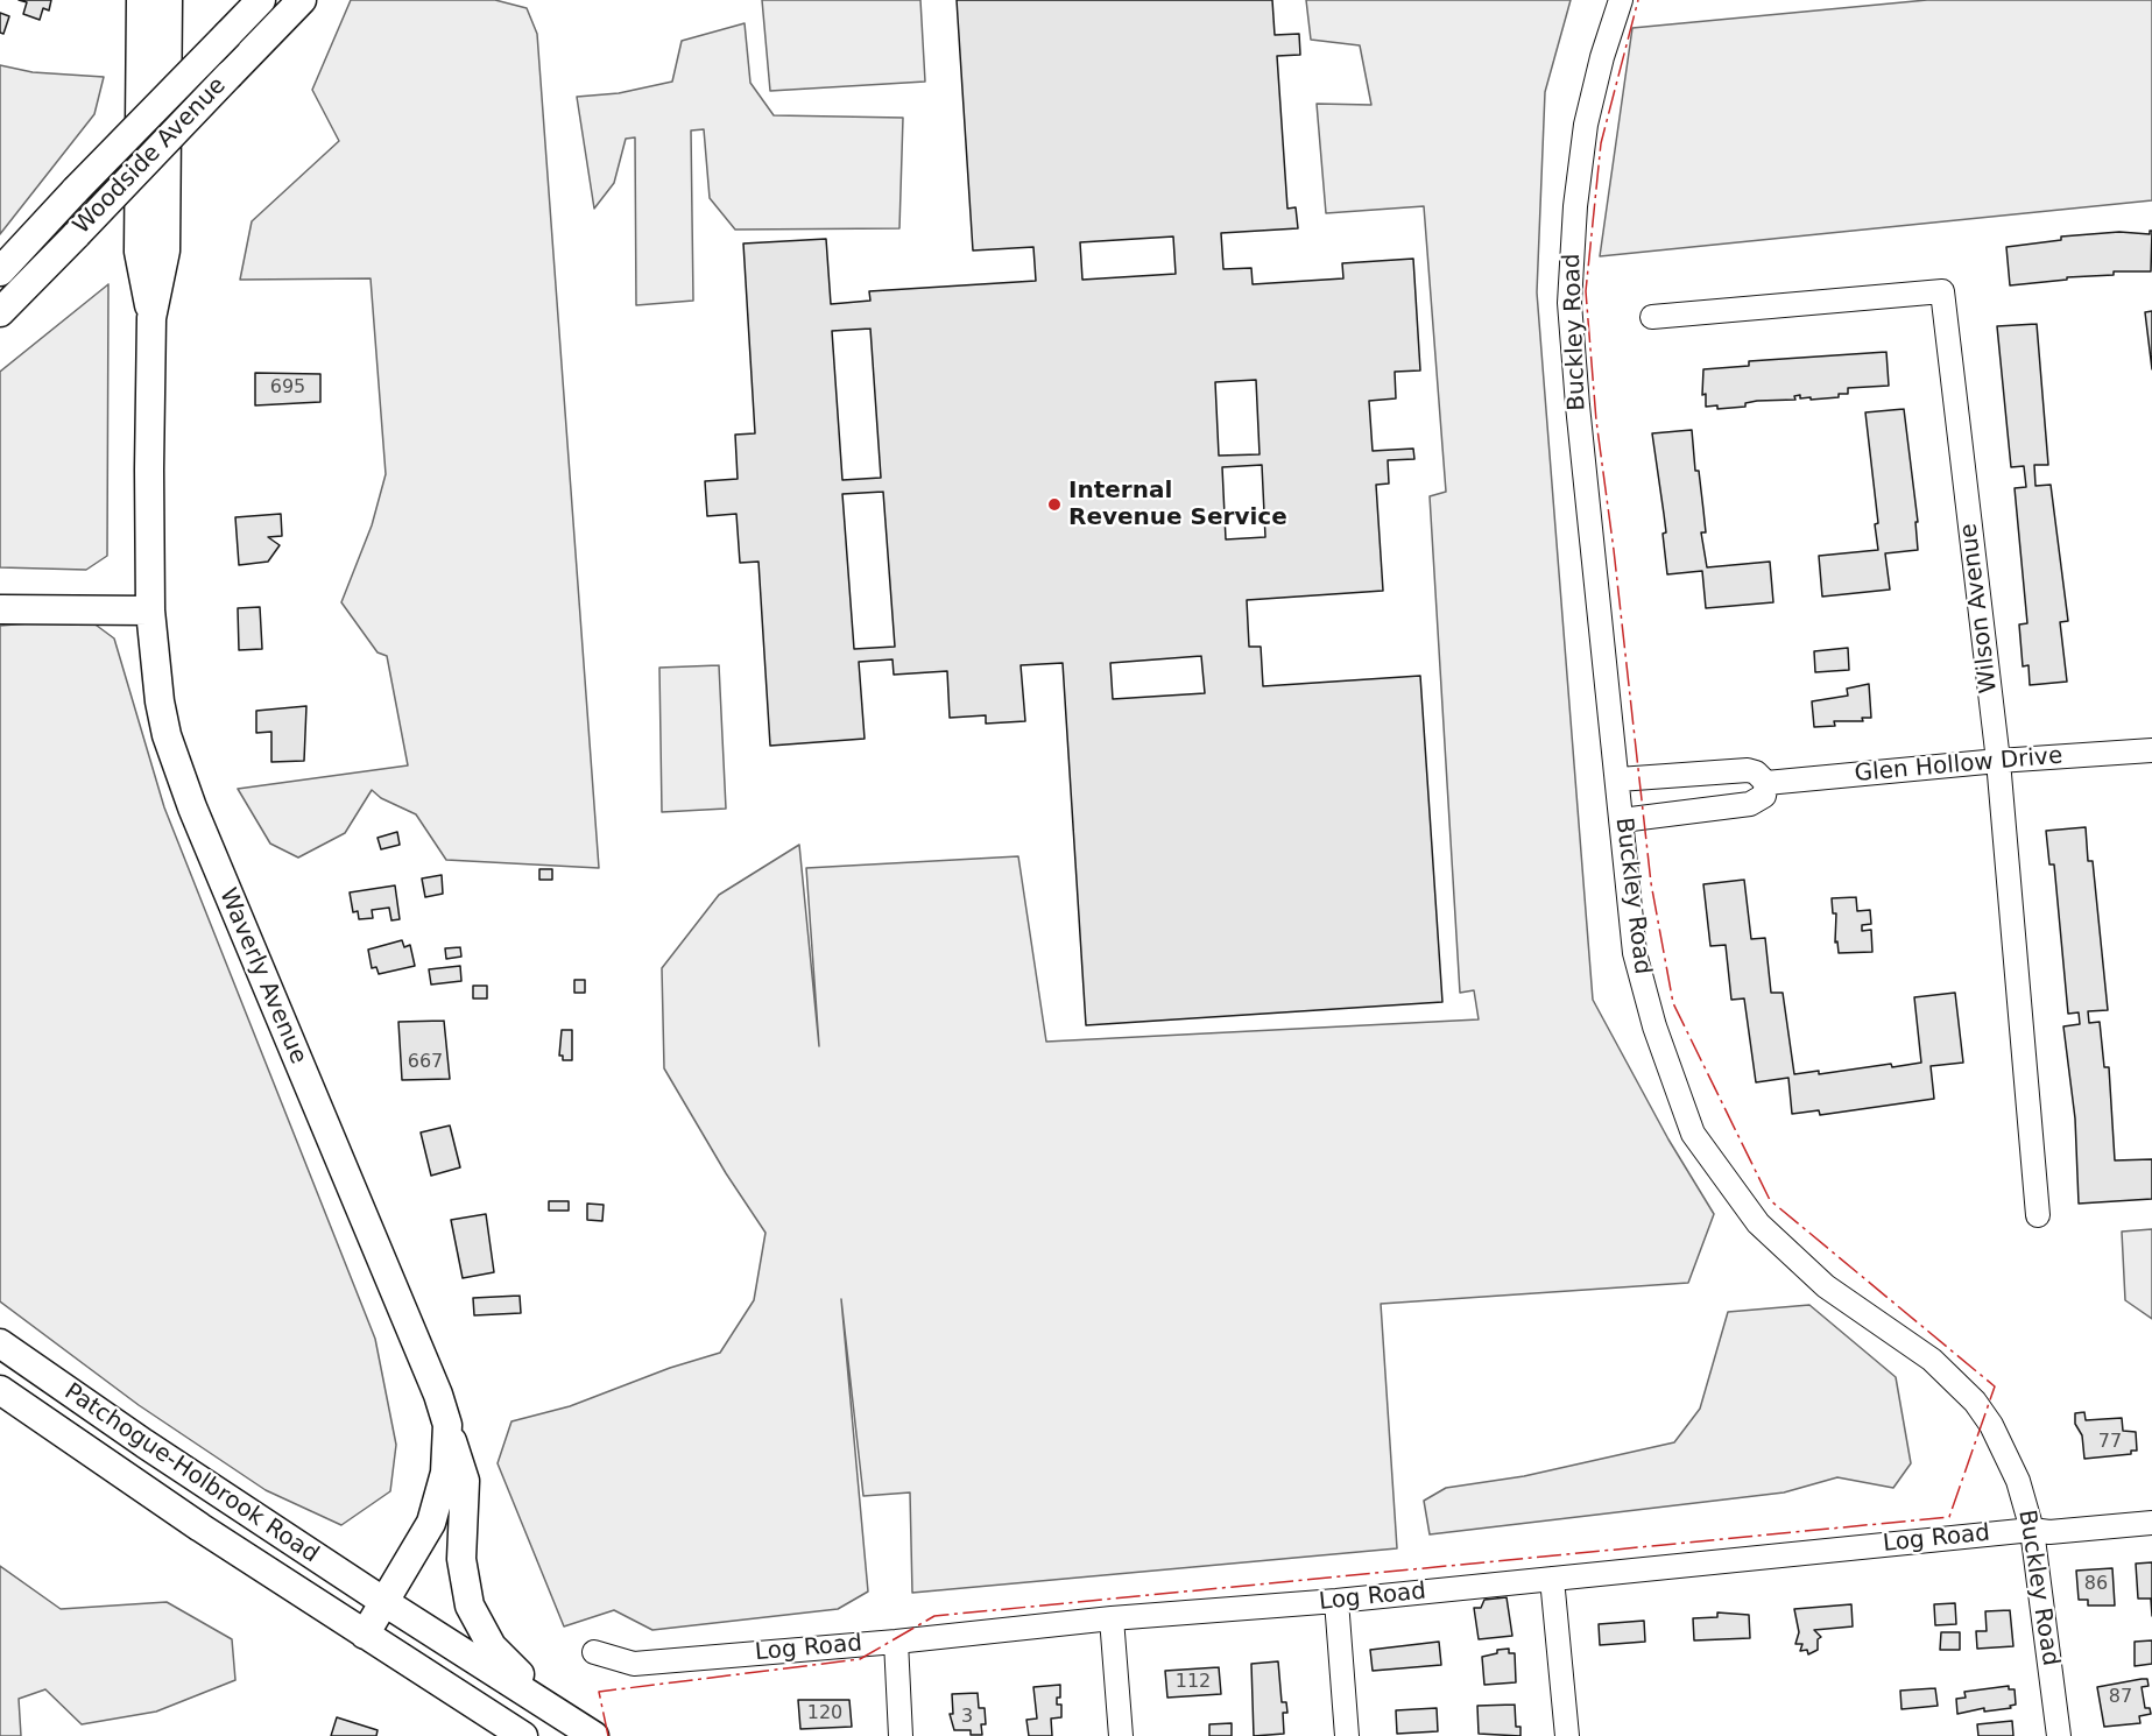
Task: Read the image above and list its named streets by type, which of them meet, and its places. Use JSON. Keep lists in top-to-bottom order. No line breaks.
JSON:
{"streets":{"main road":["Woodside Avenue","Waverly Avenue","Patchogue-Holbrook Road"],"street":["Buckley Road","Wilson Avenue","Glen Hollow Drive","Log Road"]},"crossings":[["Buckley Road","Glen Hollow Drive"],["Buckley Road","Log Road"],["Wilson Avenue","Glen Hollow Drive"],["Waverly Avenue","Patchogue-Holbrook Road"]],"places":["Internal Revenue Service"],"house_numbers":["695","667","77","86","112","87","120","3"]}
